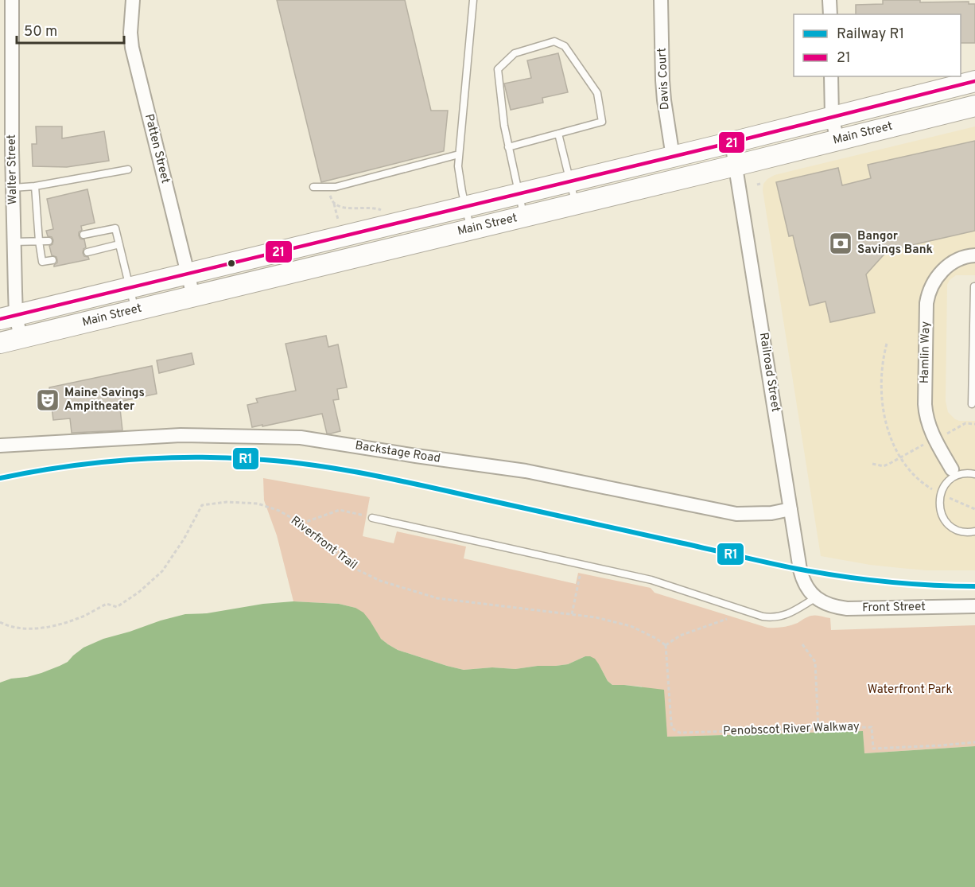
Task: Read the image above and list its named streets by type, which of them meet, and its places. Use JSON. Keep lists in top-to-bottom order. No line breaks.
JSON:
{"streets":{"main road":["Main Street"],"street":["Davis Court","Patten Street","Walter Street","Hamlin Way","Railroad Street","Backstage Road","Front Street"],"path":["Riverfront Trail","Penobscot River Walkway"]},"crossings":[["Davis Court","Main Street"],["Main Street","Patten Street"],["Main Street","Walter Street"],["Main Street","Railroad Street"],["Railroad Street","Backstage Road"],["Railroad Street","Front Street"],["Riverfront Trail","Penobscot River Walkway"]],"parks":["Waterfront Park"],"places":{"bank":["Bangor Savings Bank"],"theatre":["Maine Savings Ampitheater"]},"lines":["transit line 21","rail line R1"],"legend":["Railway R1","21"],"scale_bar":"50 m"}
